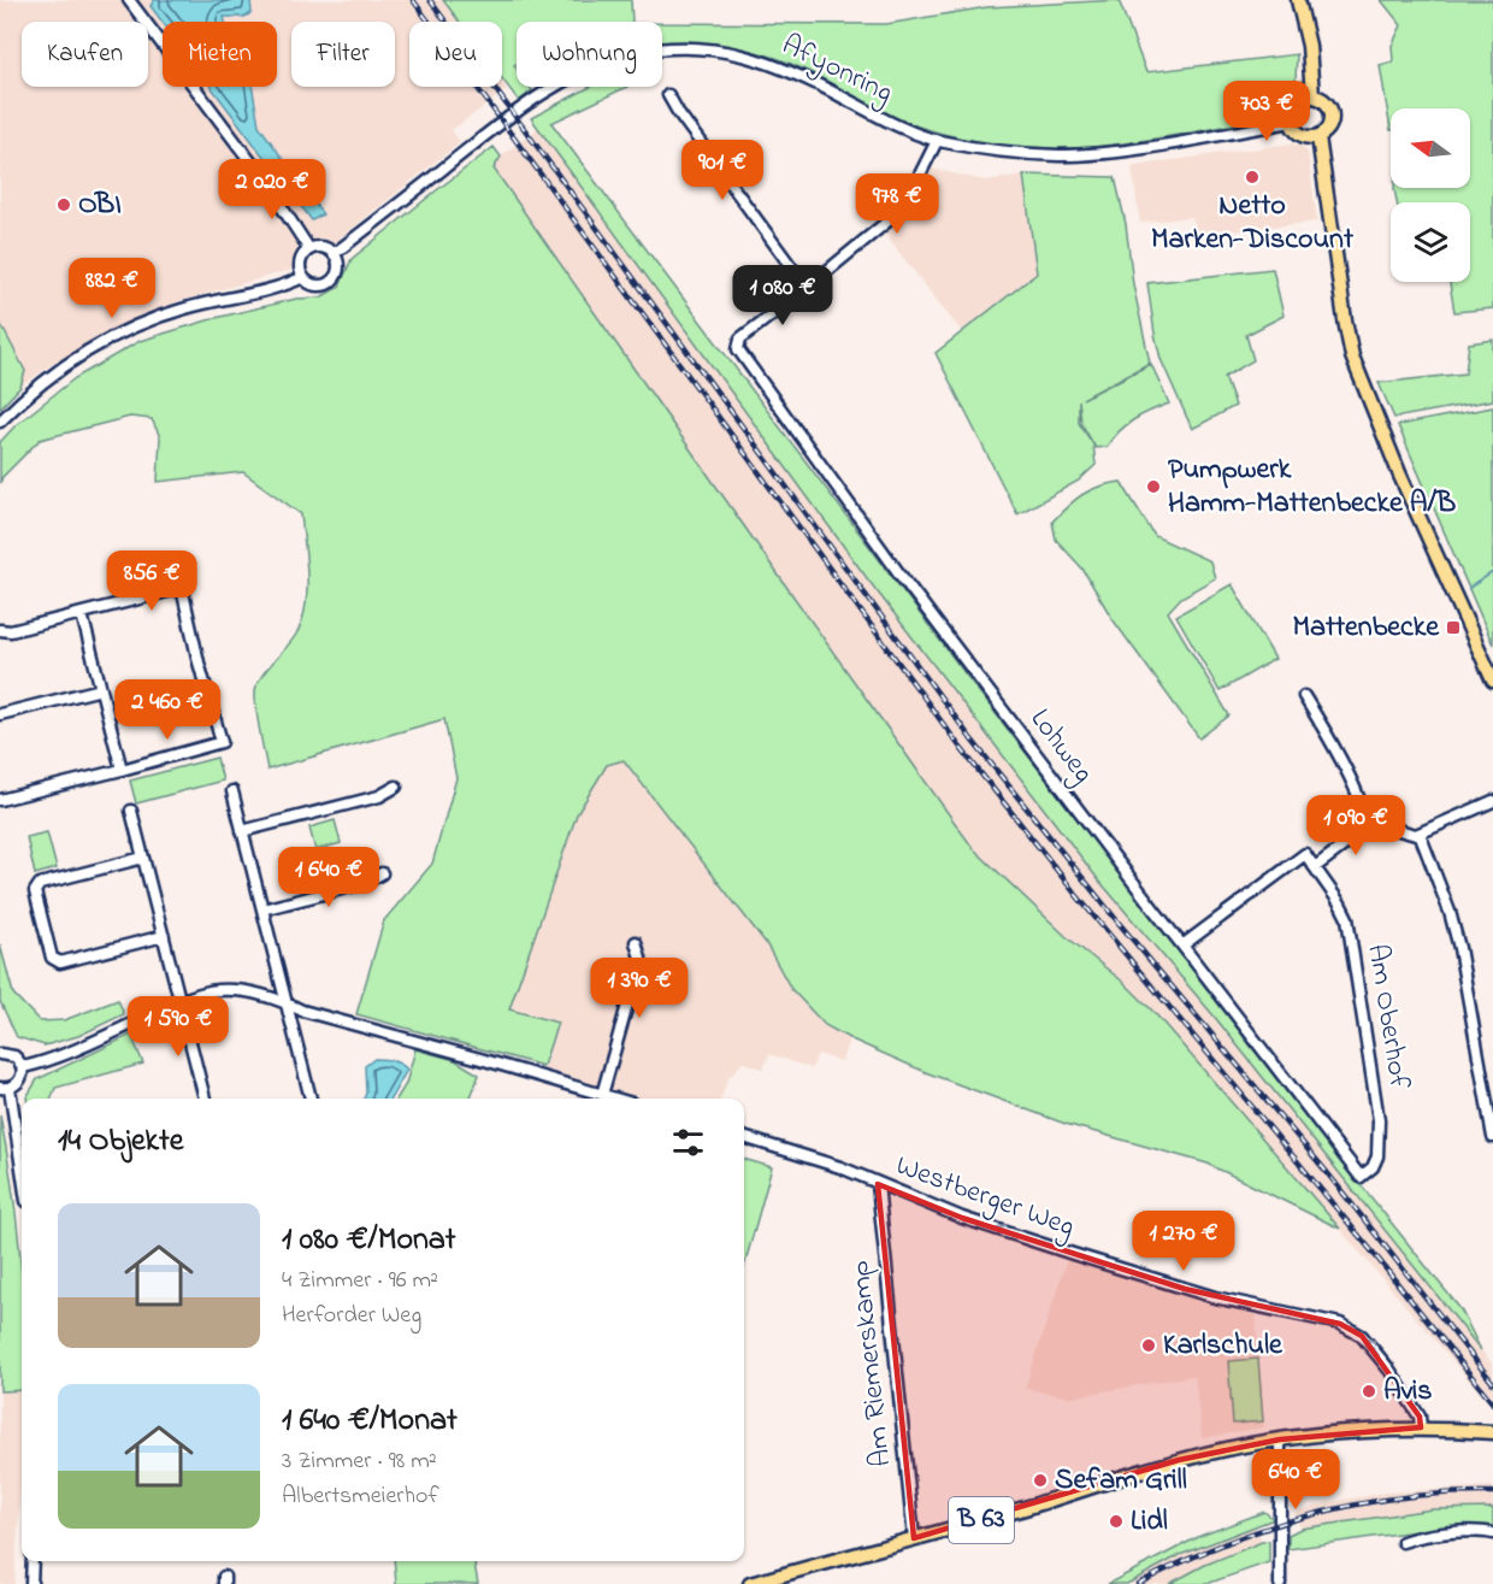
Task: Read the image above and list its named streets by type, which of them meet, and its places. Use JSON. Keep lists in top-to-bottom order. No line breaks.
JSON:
{"streets":{"main road":["B 63"],"street":["Afyonring","Lohweg","Am Oberhof","Westberger Weg","Am Riemerskamp"]},"crossings":[["Lohweg","Am Oberhof"],["Westberger Weg","Am Riemerskamp"],["Westberger Weg","B 63"],["Am Riemerskamp","B 63"]],"one_way":["Westberger Weg"],"places":{"other":["Netto Marken-Discount","OBI","Pumpwerk Hamm-Mattenbecke A/B","Karlschule","Avis","Sefam Grill","Lidl"],"transit":["Mattenbecke"]},"north":"left","page":{"chip":["Kaufen","Mieten","Filter","Neu","Wohnung"],"price":["703 €","901 €","2 020 €","978 €","882 €","1 080 €","856 €","2 460 €","1 090 €","1 640 €","1 390 €","1 590 €","1 270 €","640 €"],"heading":"14 Objekte","list":[{"name":"1 080 €/Monat","note":"4 Zimmer · 96 m² · Herforder Weg"},{"name":"1 640 €/Monat","note":"3 Zimmer · 98 m² · Albertsmeierhof"}]}}
